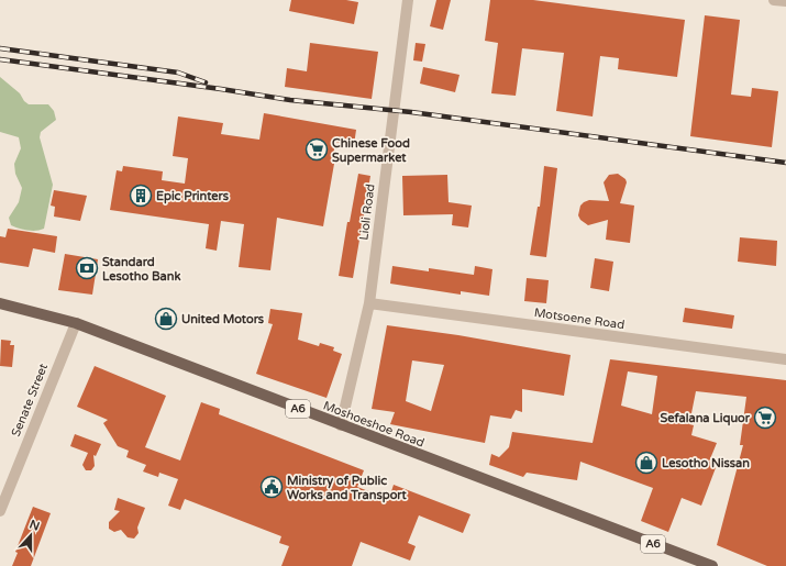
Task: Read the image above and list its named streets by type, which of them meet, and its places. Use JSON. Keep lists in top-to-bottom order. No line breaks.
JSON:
{"streets":{"main road":["A6","Moshoeshoe Road"],"street":["Lioli Road","Motsoene Road","Senate Street"]},"crossings":[["Lioli Road","Motsoene Road"],["Lioli Road","Moshoeshoe Road"],["Senate Street","Moshoeshoe Road"]],"places":{"supermarket":["Chinese Food Supermarket","Sefalana Liquor"],"building":["Epic Printers"],"bank":["Standard Lesotho Bank"],"shop":["United Motors","Lesotho Nissan"],"public building":["Ministry of Public Works and Transport"]},"north":"top"}
